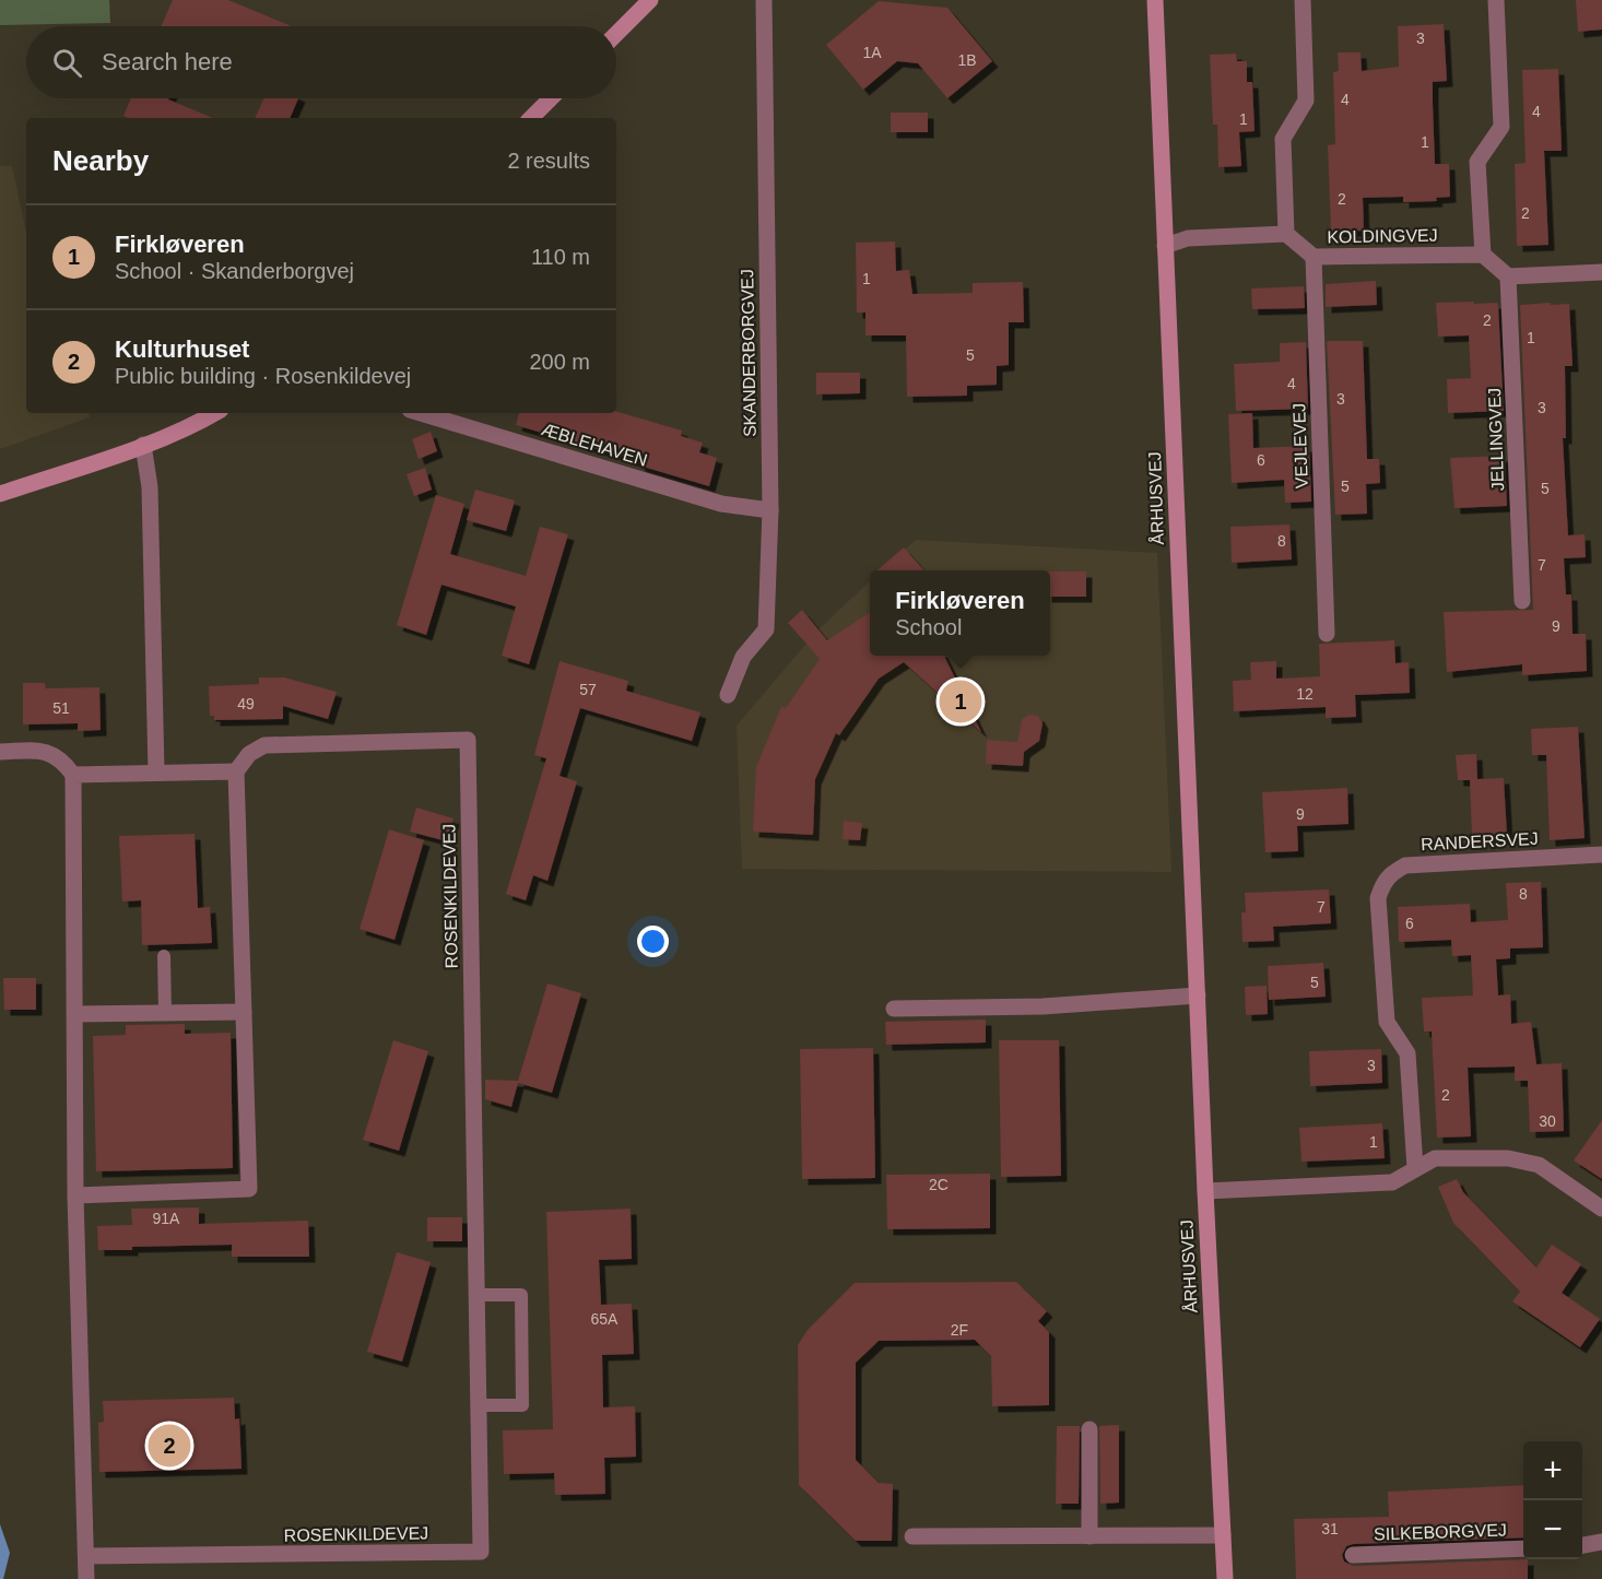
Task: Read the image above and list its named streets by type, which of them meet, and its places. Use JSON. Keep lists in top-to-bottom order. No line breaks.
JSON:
{"streets":{"street":["KOLDINGVEJ","SKANDERBORGVEJ","JELLINGVEJ","ÆBLEHAVEN","VEJLEVEJ","ÅRHUSVEJ","RANDERSVEJ","ROSENKILDEVEJ","SILKEBORGVEJ"]},"crossings":[["KOLDINGVEJ","VEJLEVEJ"],["SKANDERBORGVEJ","ÆBLEHAVEN"]],"house_numbers":["3","1A","1B","4","4","1","1","2","2","1","2","1","5","4","3","3","6","5","5","8","7","9","57","12","49","51","9","8","7","6","5","3","2","30","1","2C","91A","65A","2F","31"],"page":{"search":"Search here","heading":["Nearby","2 results"],"list":[{"mark":"1","name":"Firkløveren","note":"School · Skanderborgvej","value":"110 m"},{"mark":"2","name":"Kulturhuset","note":"Public building · Rosenkildevej","value":"200 m"}],"popup":["Firkløveren","School"],"pins":["1","2"],"map_buttons":["+","−"]}}
